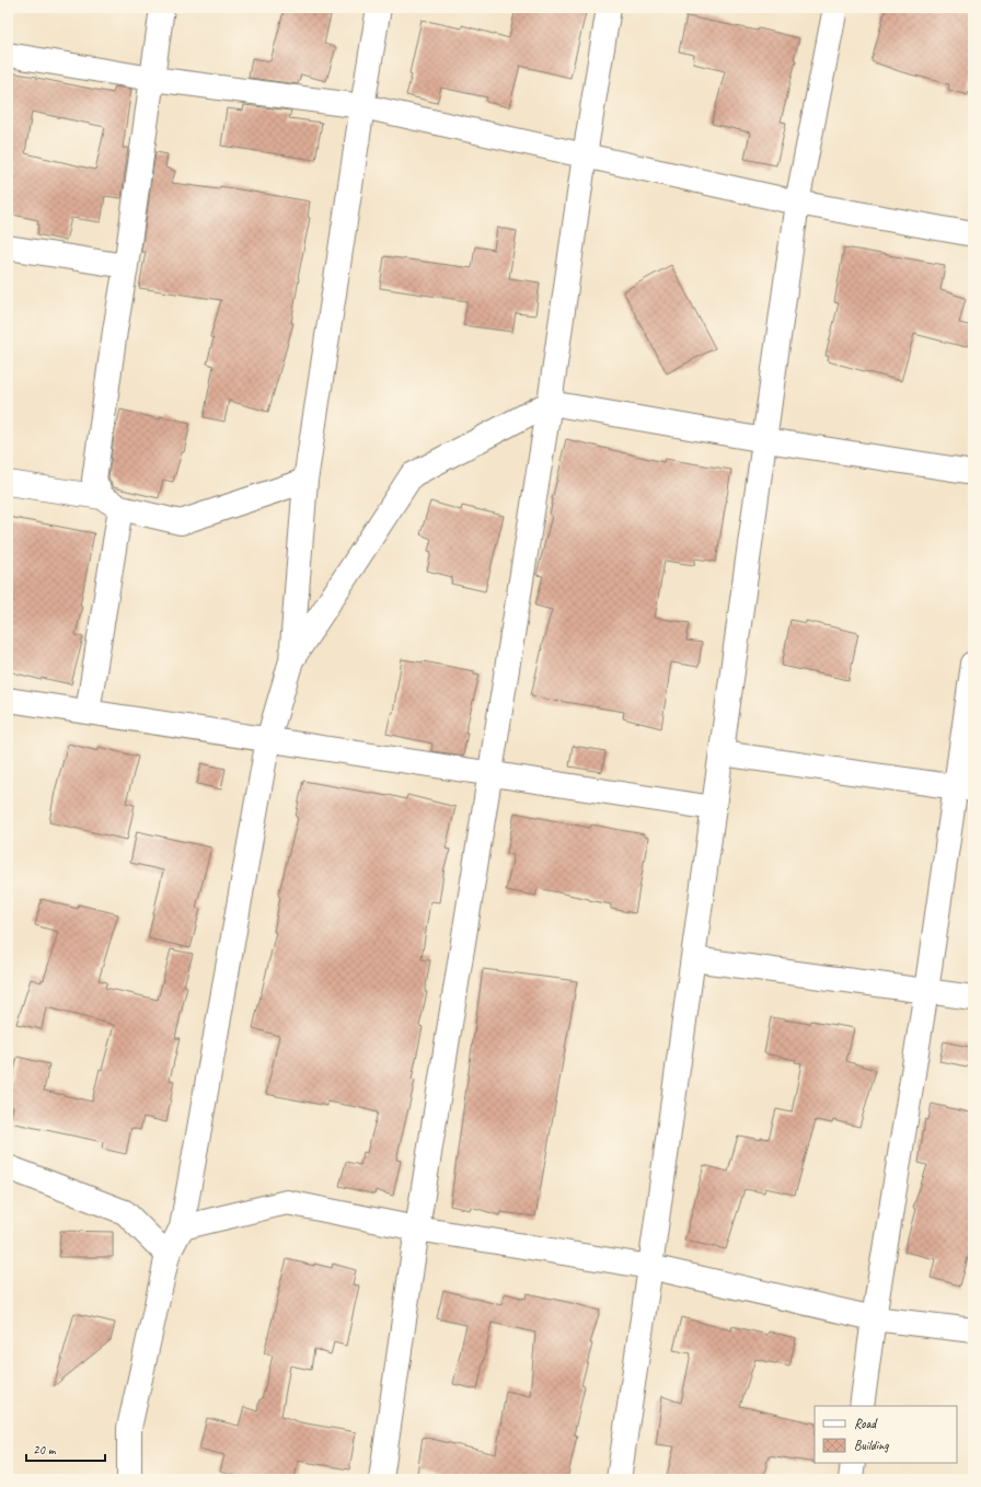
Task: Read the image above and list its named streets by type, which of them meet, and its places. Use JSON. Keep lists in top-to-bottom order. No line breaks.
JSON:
{"legend":["Road","Building"],"scale_bar":"20 m"}
